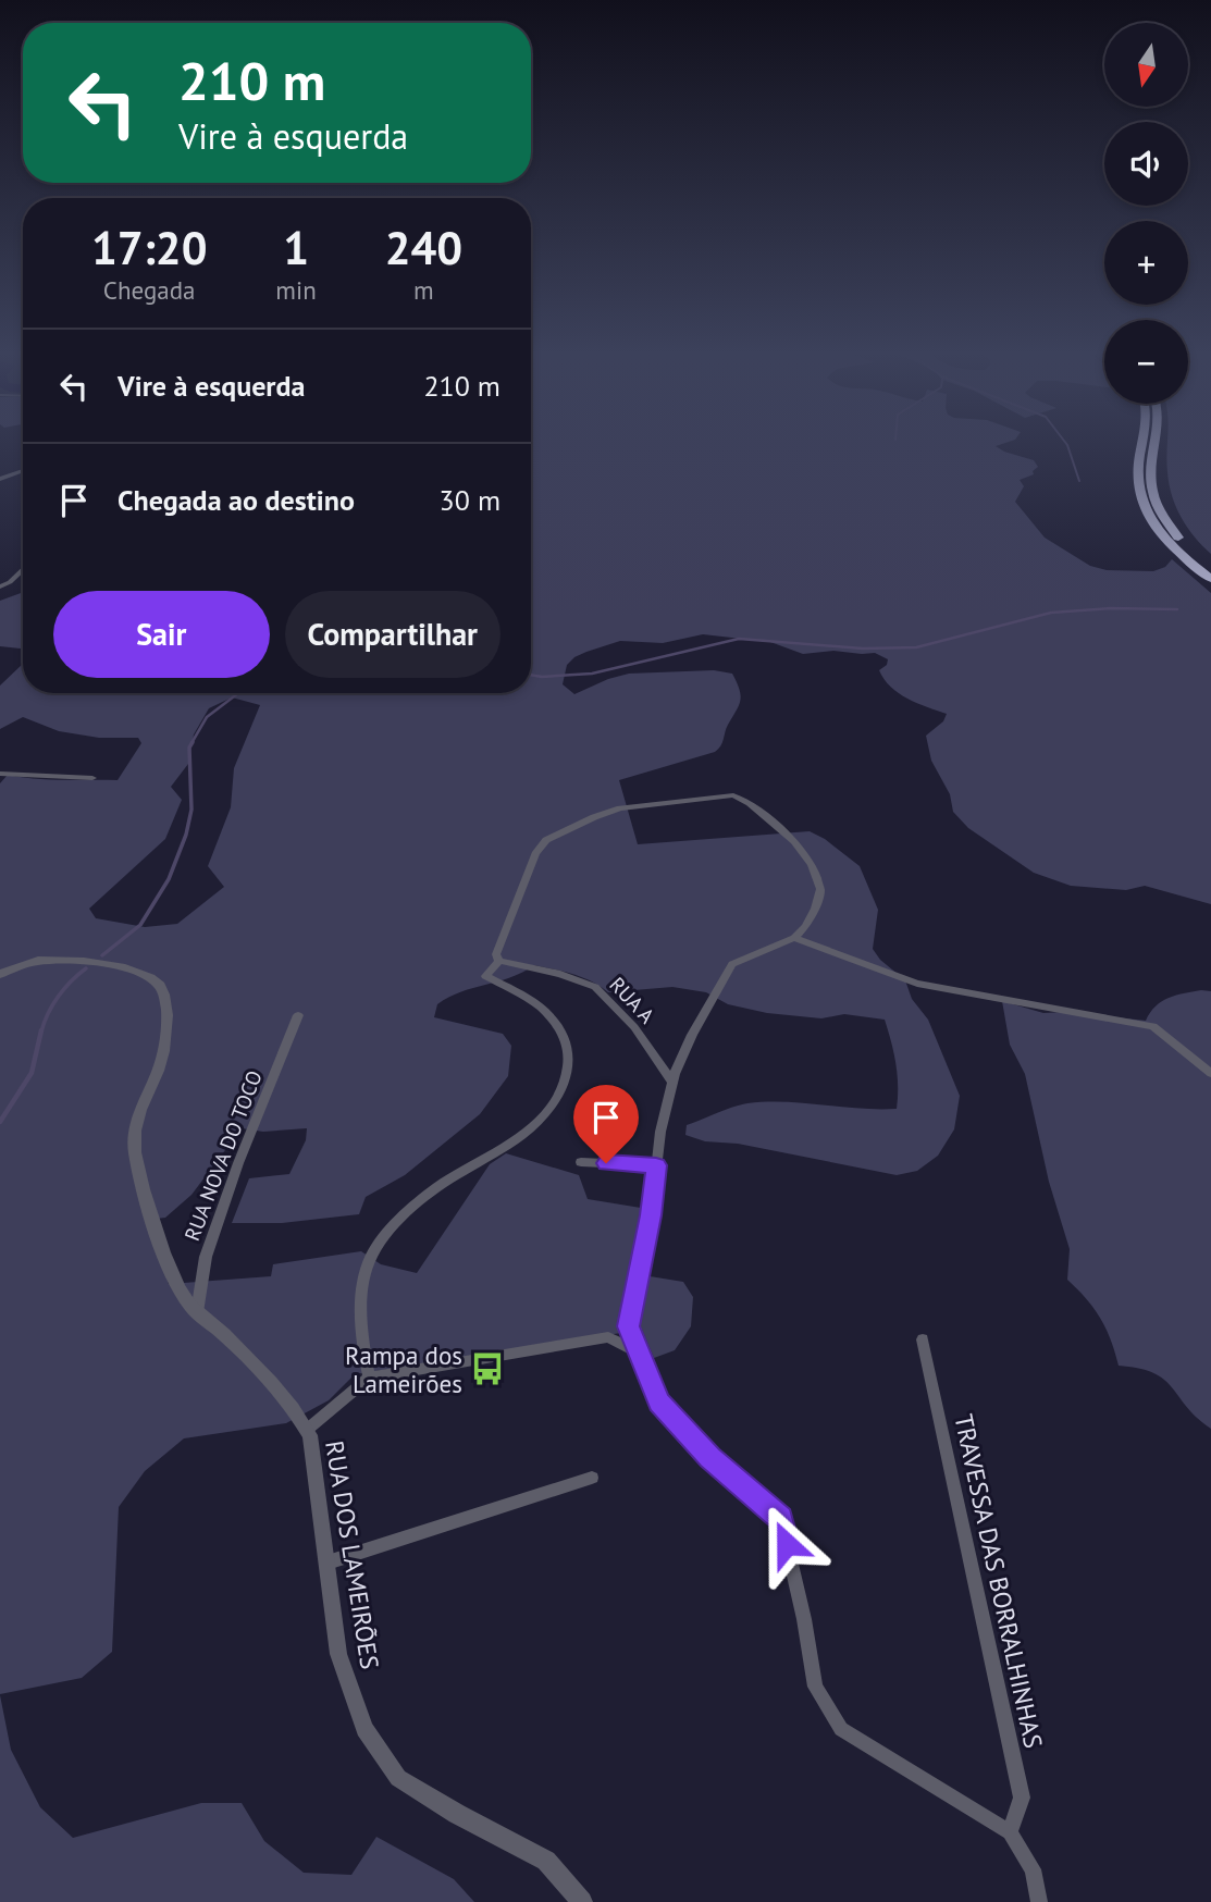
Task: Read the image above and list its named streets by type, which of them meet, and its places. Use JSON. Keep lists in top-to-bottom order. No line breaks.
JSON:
{"streets":{"street":["RUA A","RUA NOVA DO TOCO","RUA DOS LAMEIRÕES","TRAVESSA DAS BORRALHINHAS"]},"crossings":[["RUA NOVA DO TOCO","RUA DOS LAMEIRÕES"]],"places":{"bus stop":["Rampa dos Lameirões"]},"north":"bottom","page":{"map_buttons":["+","−"],"turn":["210 m","Vire à esquerda"],"eta":["17:20","Chegada","1","min","240","m"],"list":[{"name":"Vire à esquerda","value":"210 m"},{"name":"Chegada ao destino","value":"30 m"}],"buttons":["Sair","Compartilhar"]}}
